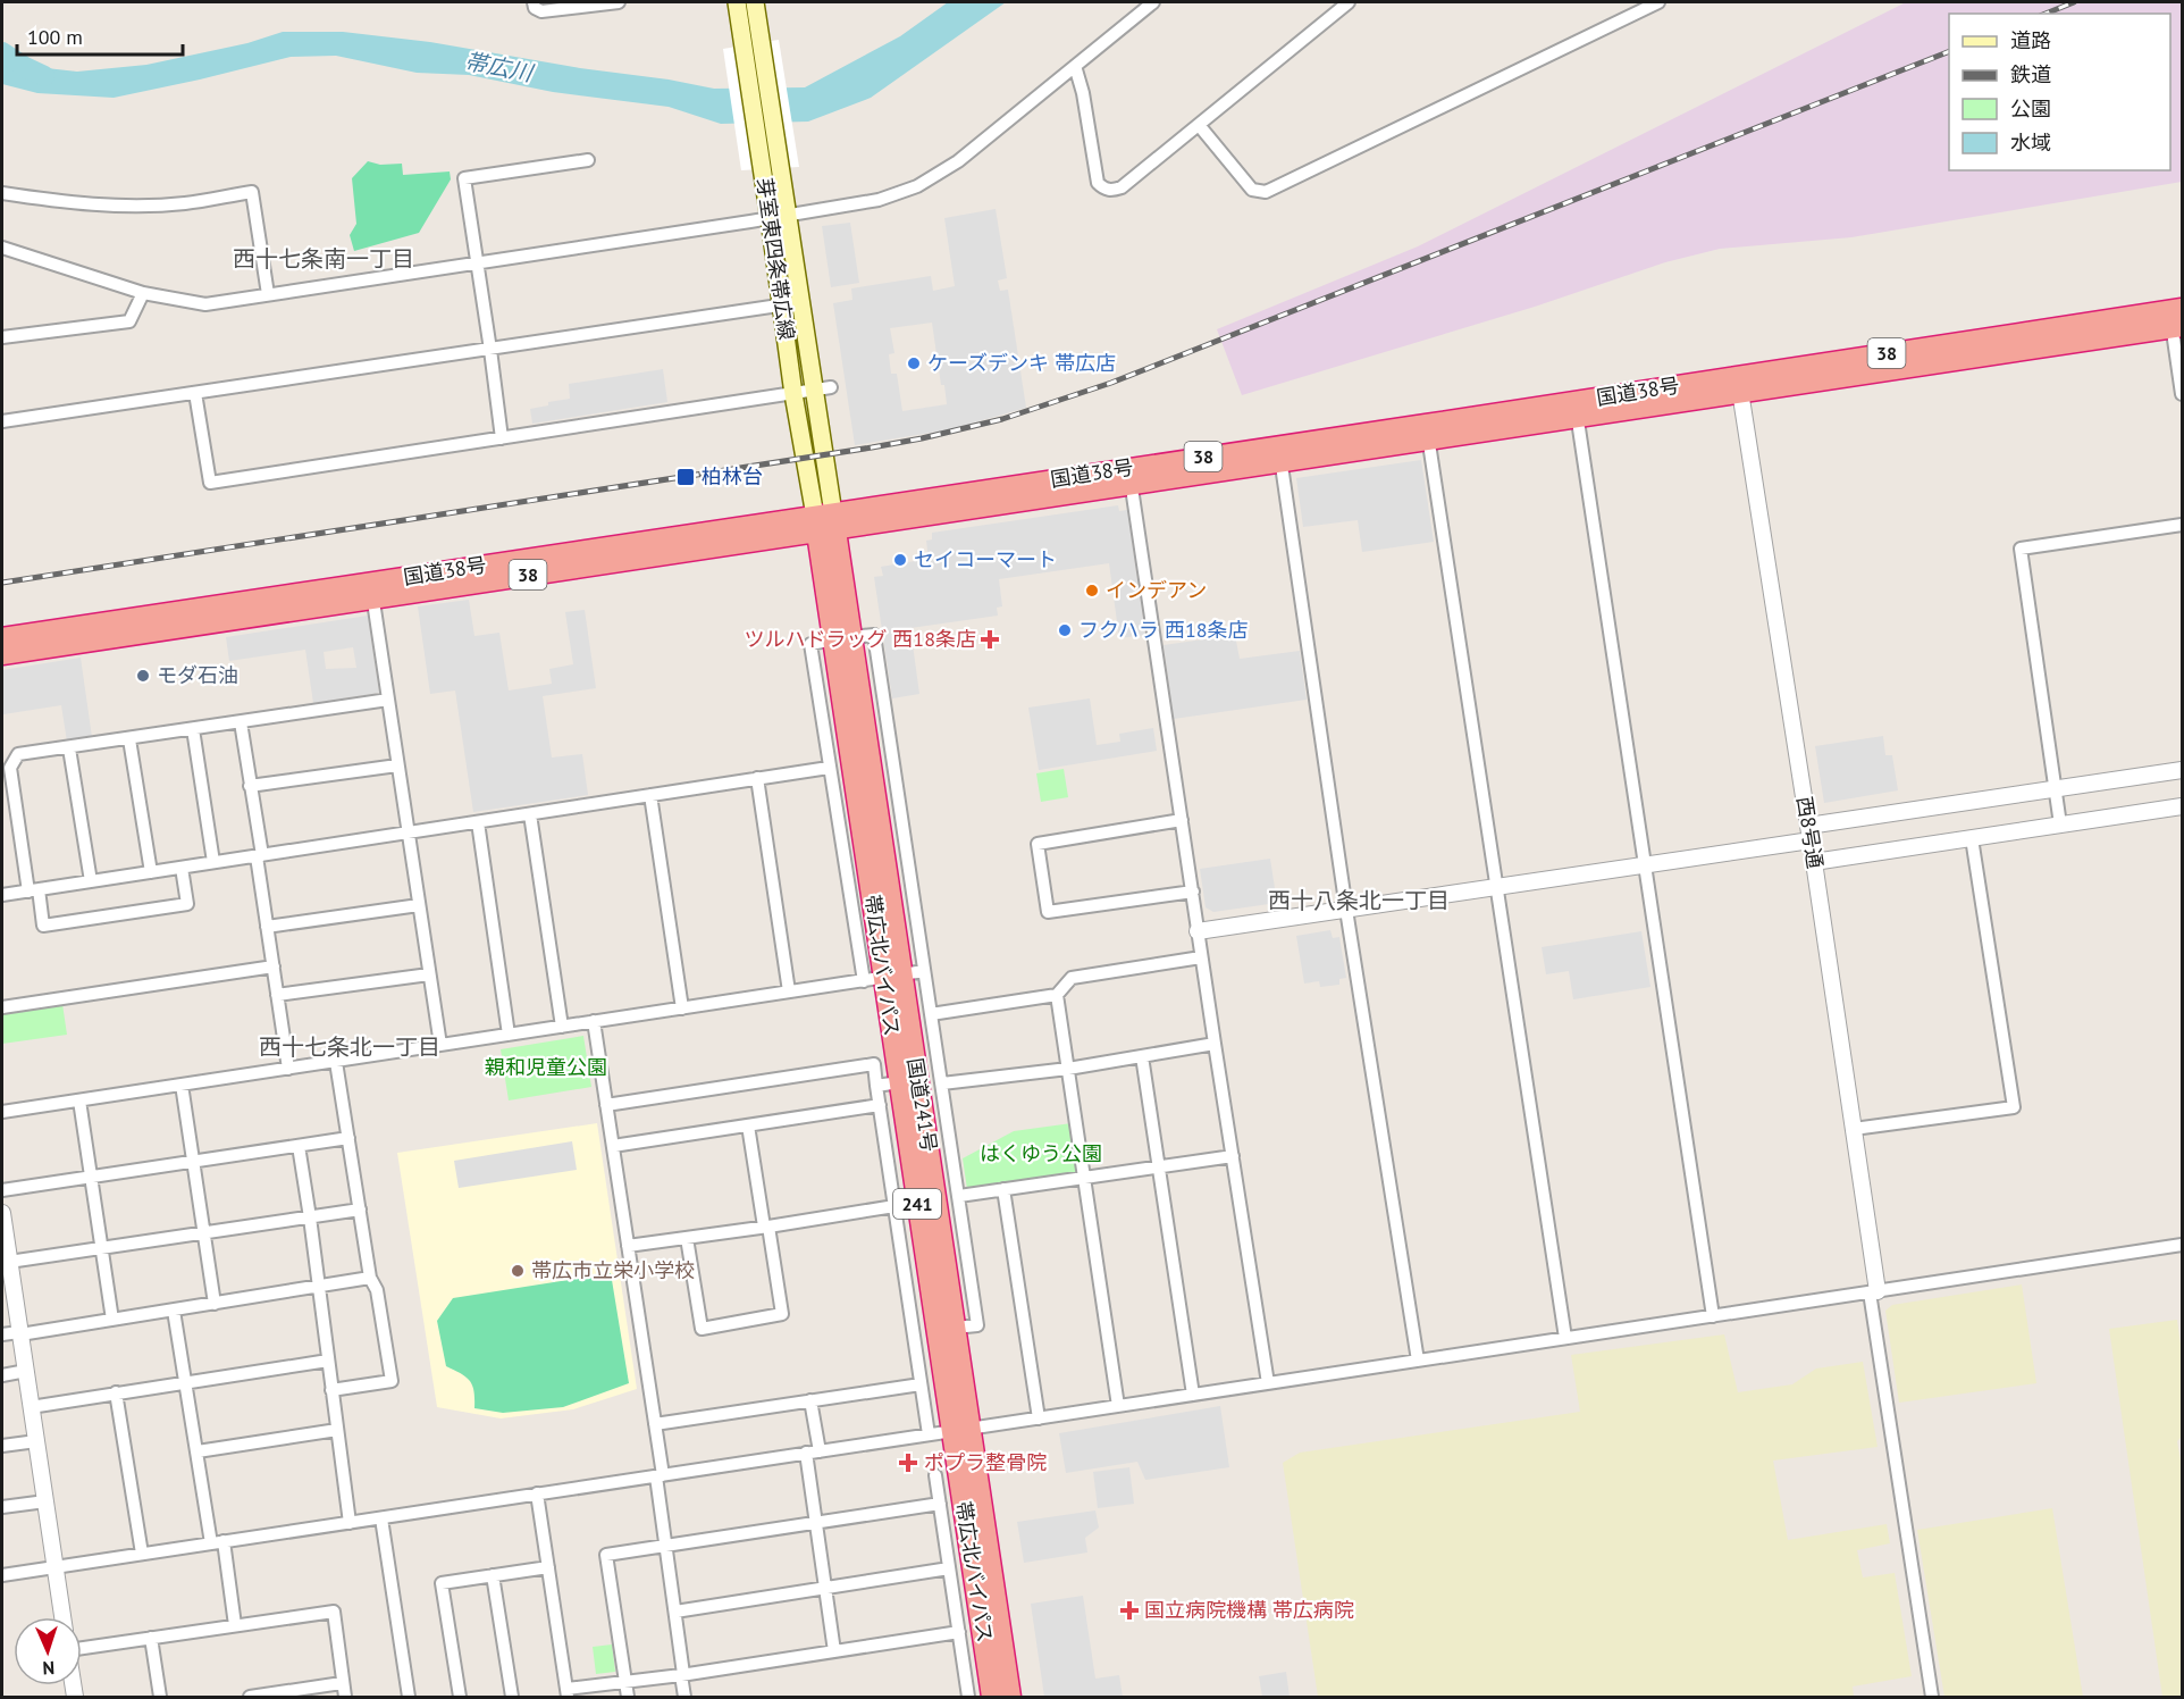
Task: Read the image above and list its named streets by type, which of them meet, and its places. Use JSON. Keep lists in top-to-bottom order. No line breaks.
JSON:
{"streets":{"highway":["38","国道38号","帯広北バイパス","国道241号","241"],"main road":["芽室東四条帯広線"],"street":["西8号通"]},"crossings":[["芽室東四条帯広線","国道38号"],["芽室東四条帯広線","国道241号"],["国道38号","西8号通"],["国道38号","国道241号"],["帯広北バイパス","国道241号"]],"districts":["西十七条南一丁目","西十八条北一丁目","西十七条北一丁目"],"water":["帯広川"],"parks":["親和児童公園","はくゆう公園"],"places":{"other":["ケーズデンキ 帯広店","セイコーマート","インデアン","フクハラ 西18条店","モダ石油","帯広市立栄小学校"],"transit":["柏林台"],"health":["ツルハドラッグ 西18条店","ポプラ整骨院","国立病院機構 帯広病院"]},"legend":["道路","鉄道","公園","水域"],"scale_bar":"100 m","north":"bottom"}
